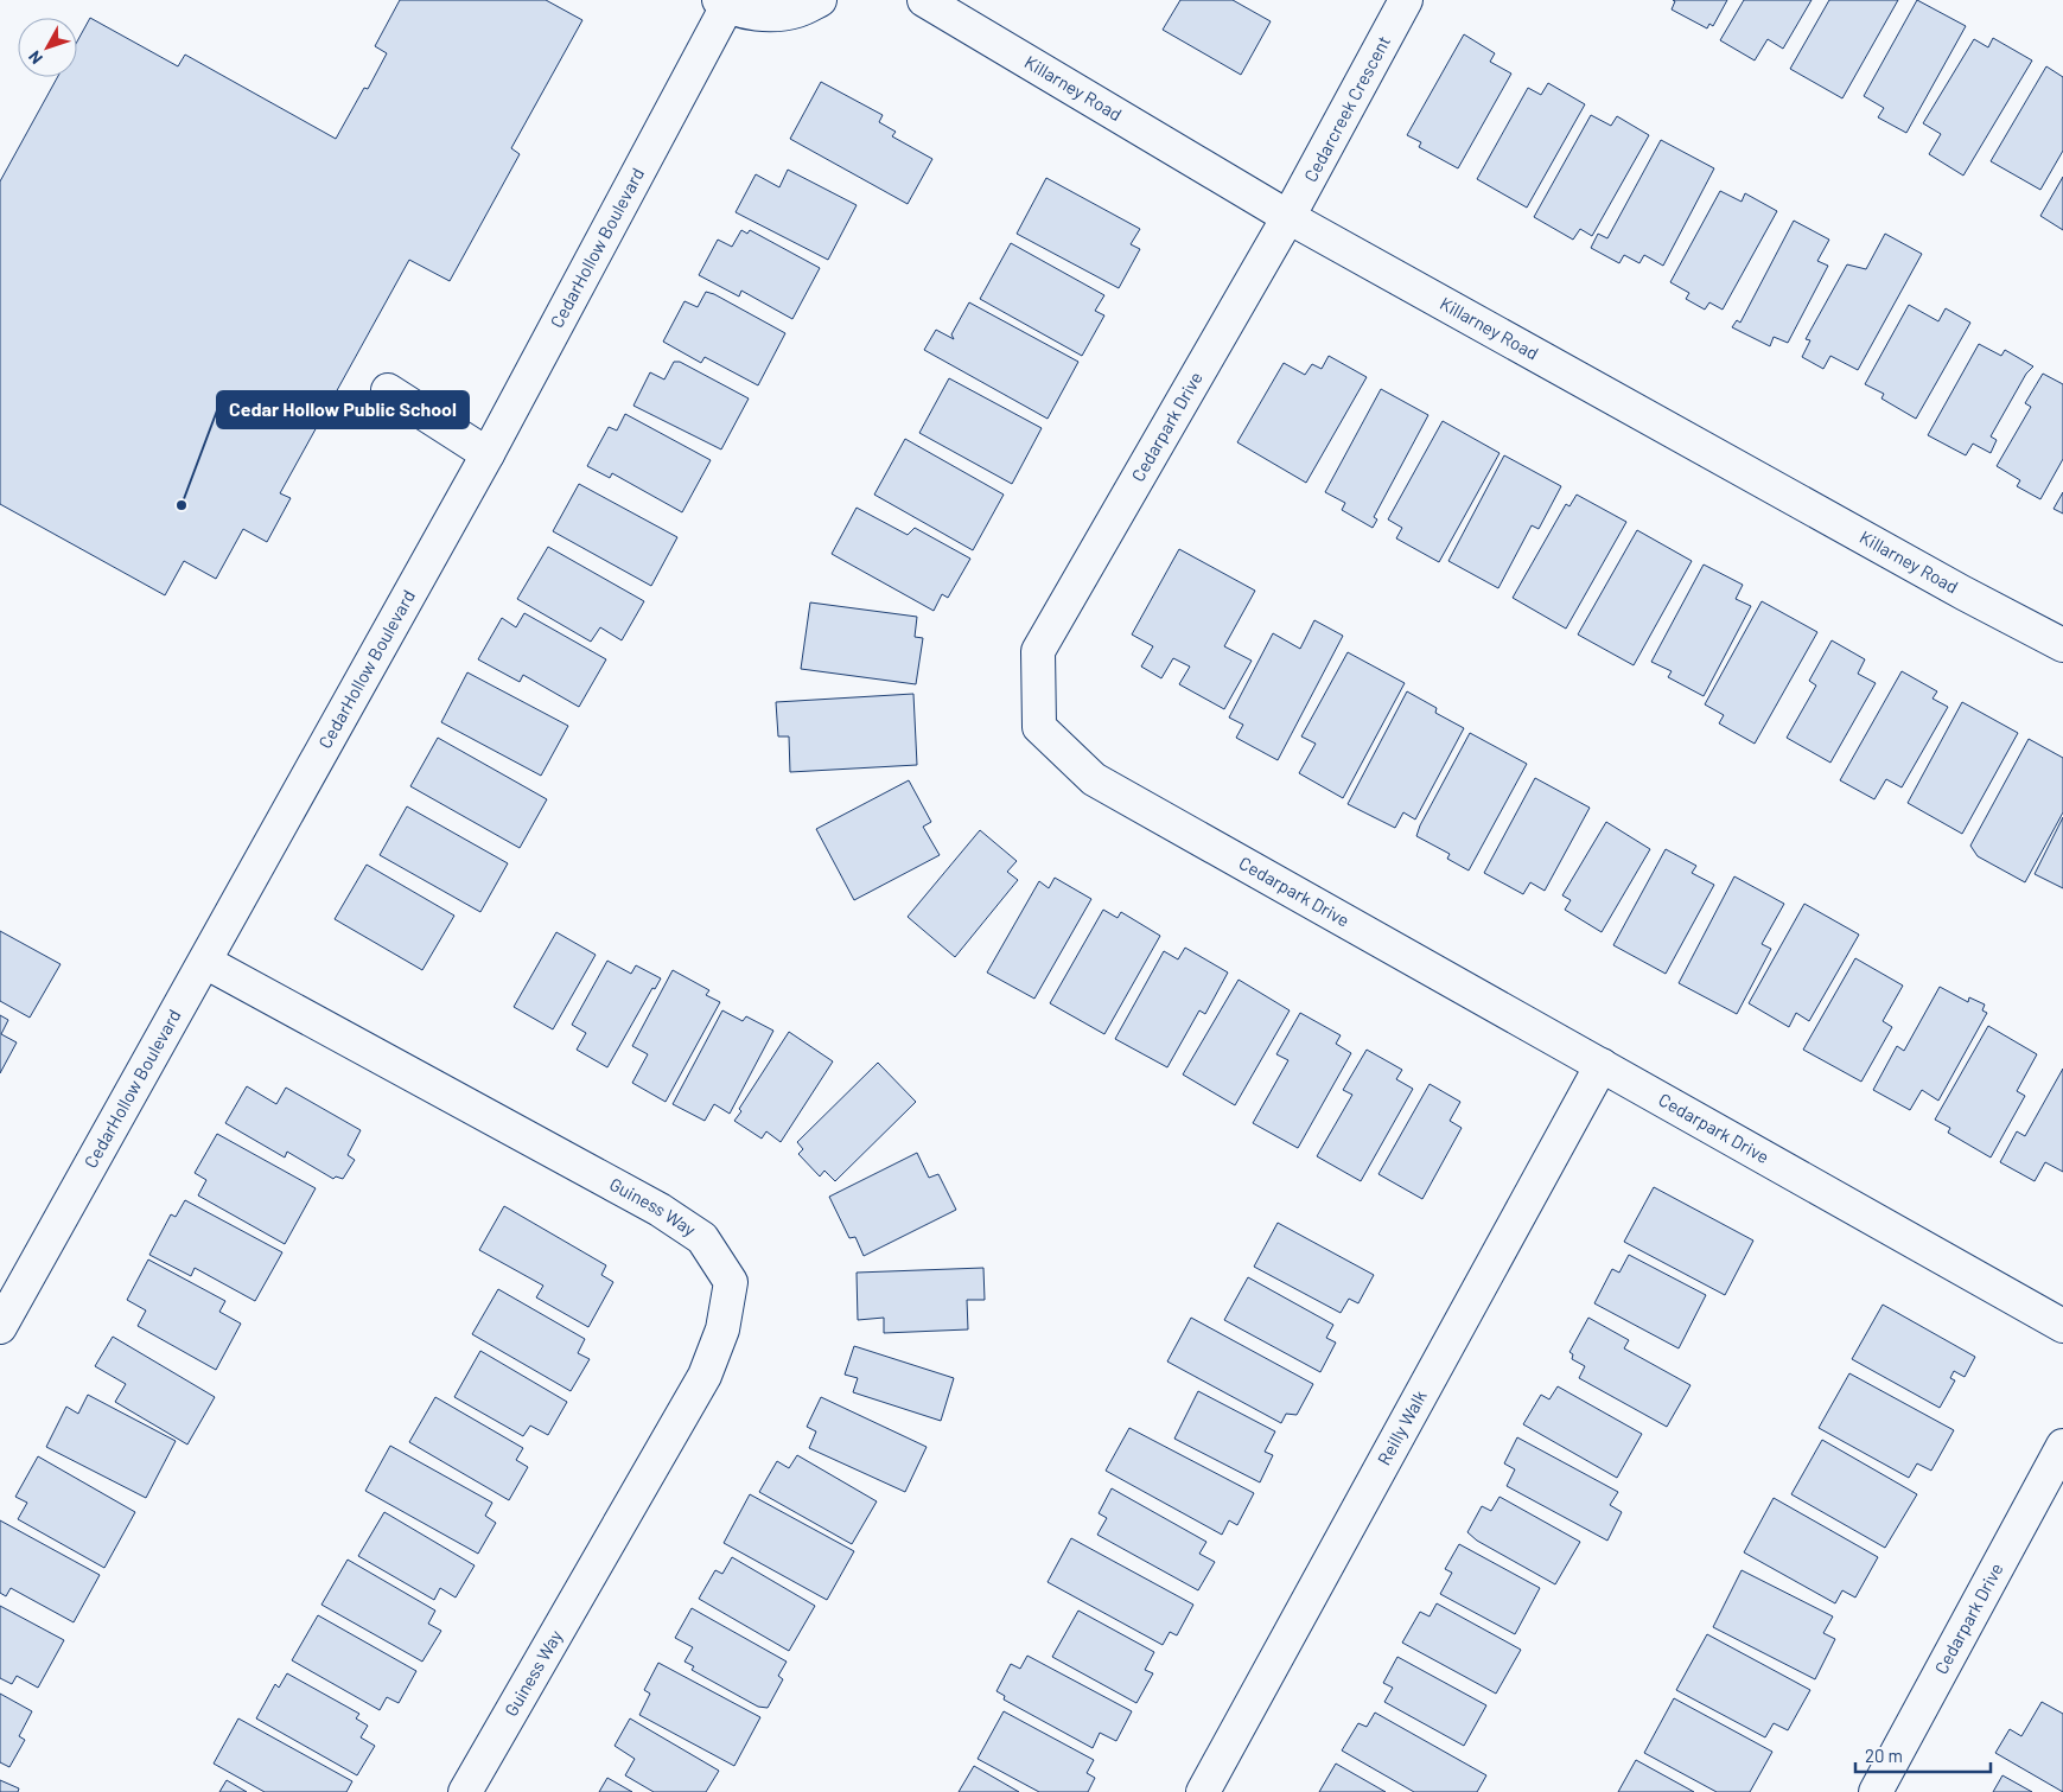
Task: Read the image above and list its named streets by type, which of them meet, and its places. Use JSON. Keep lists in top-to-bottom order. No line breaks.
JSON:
{"streets":{"street":["Killarney Road","Cedarcreek Crescent","CedarHollow Boulevard","Cedarpark Drive","Guiness Way","Reilly Walk"]},"crossings":[["Killarney Road","Cedarcreek Crescent"],["Killarney Road","Cedarpark Drive"],["Cedarcreek Crescent","Cedarpark Drive"],["CedarHollow Boulevard","Guiness Way"],["Cedarpark Drive","Reilly Walk"]],"places":["Cedar Hollow Public School"],"scale_bar":"20 m","north":"bottom left"}
